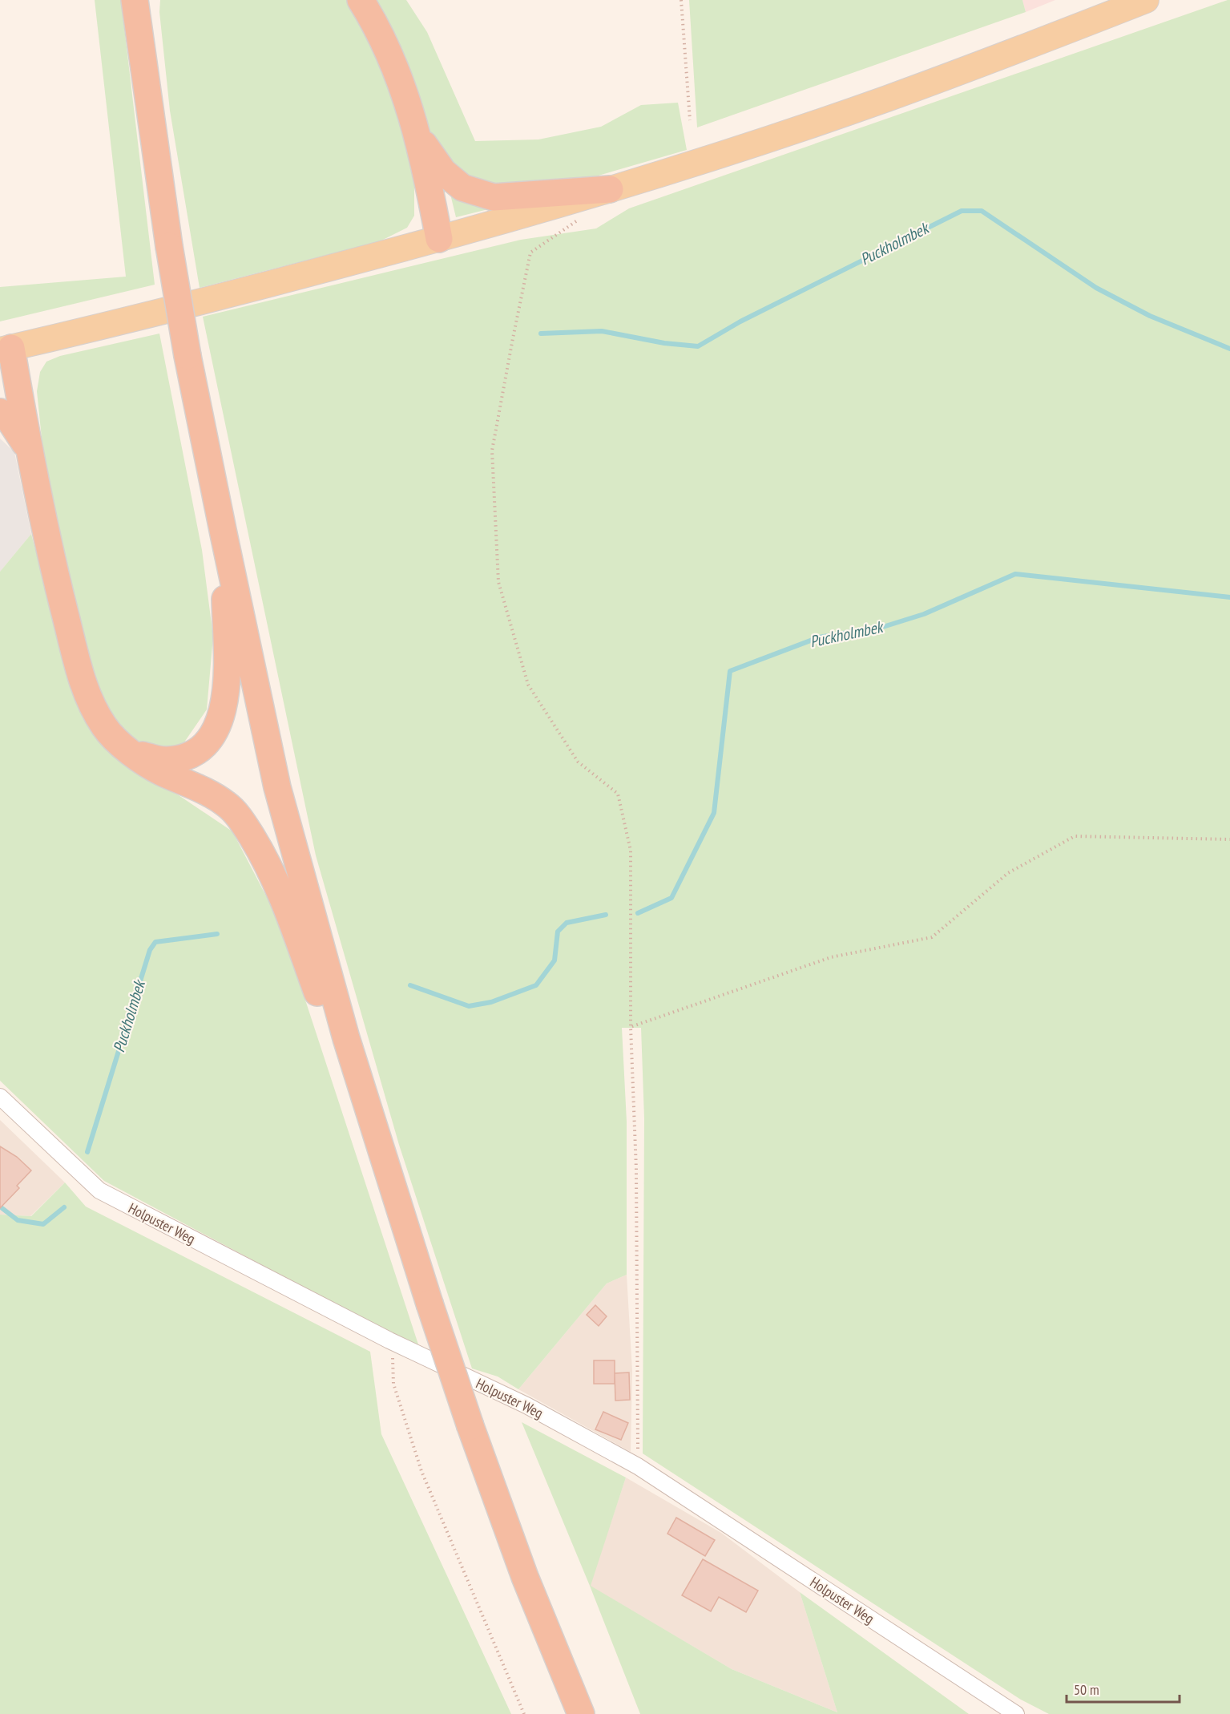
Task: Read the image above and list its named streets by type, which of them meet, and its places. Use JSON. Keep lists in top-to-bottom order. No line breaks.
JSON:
{"streets":{"street":["Holpuster Weg"]},"water":["Puckholmbek"],"scale_bar":"50 m"}
